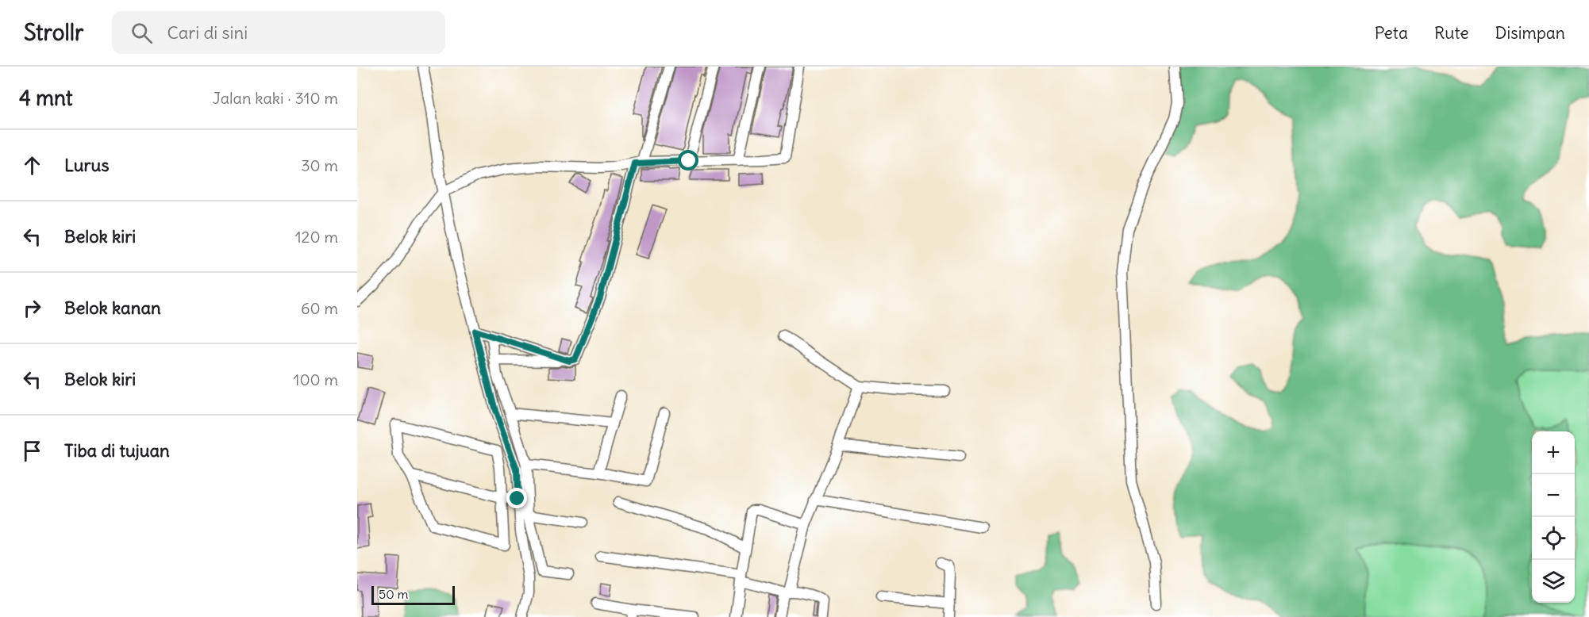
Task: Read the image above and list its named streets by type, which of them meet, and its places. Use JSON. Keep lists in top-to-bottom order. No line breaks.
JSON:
{"scale_bar":"50 m","page":{"header":"Strollr","search":"Cari di sini","nav":["Peta","Rute","Disimpan"],"heading":["4 mnt","Jalan kaki · 310 m"],"list":[["Lurus","30 m"],["Belok kiri","120 m"],["Belok kanan","60 m"],["Belok kiri","100 m"],"Tiba di tujuan"],"map_buttons":["+","−"],"scale":"50 m"}}
